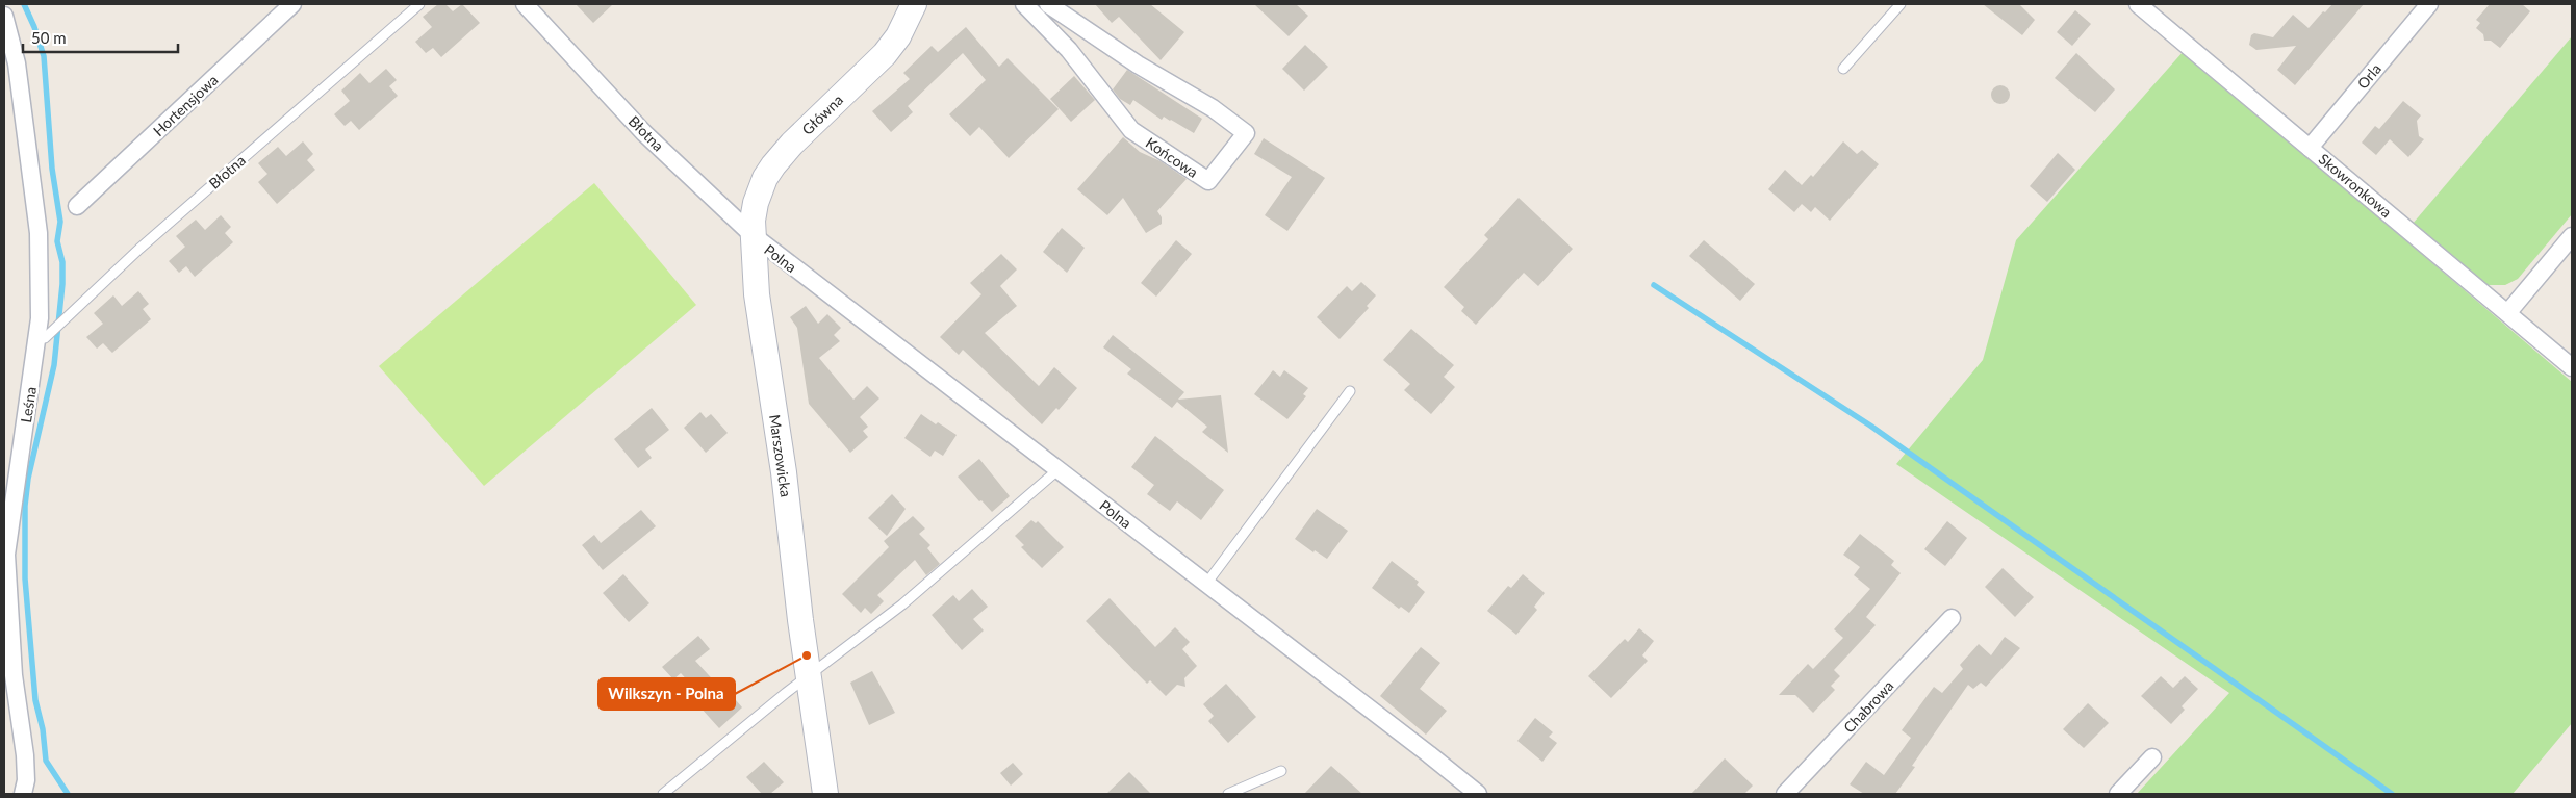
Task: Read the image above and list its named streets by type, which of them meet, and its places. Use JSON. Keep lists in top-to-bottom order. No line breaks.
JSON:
{"streets":{"street":["Orla","Hortensjowa","Główna","Błotna","Końcowa","Skowronkowa","Polna","Leśna","Marszowicka","Chabrowa"]},"crossings":[["Orla","Skowronkowa"],["Główna","Błotna"],["Główna","Polna"],["Główna","Marszowicka"],["Błotna","Polna"],["Błotna","Leśna"],["Błotna","Marszowicka"],["Polna","Marszowicka"]],"places":["Wilkszyn - Polna"],"scale_bar":"50 m"}
